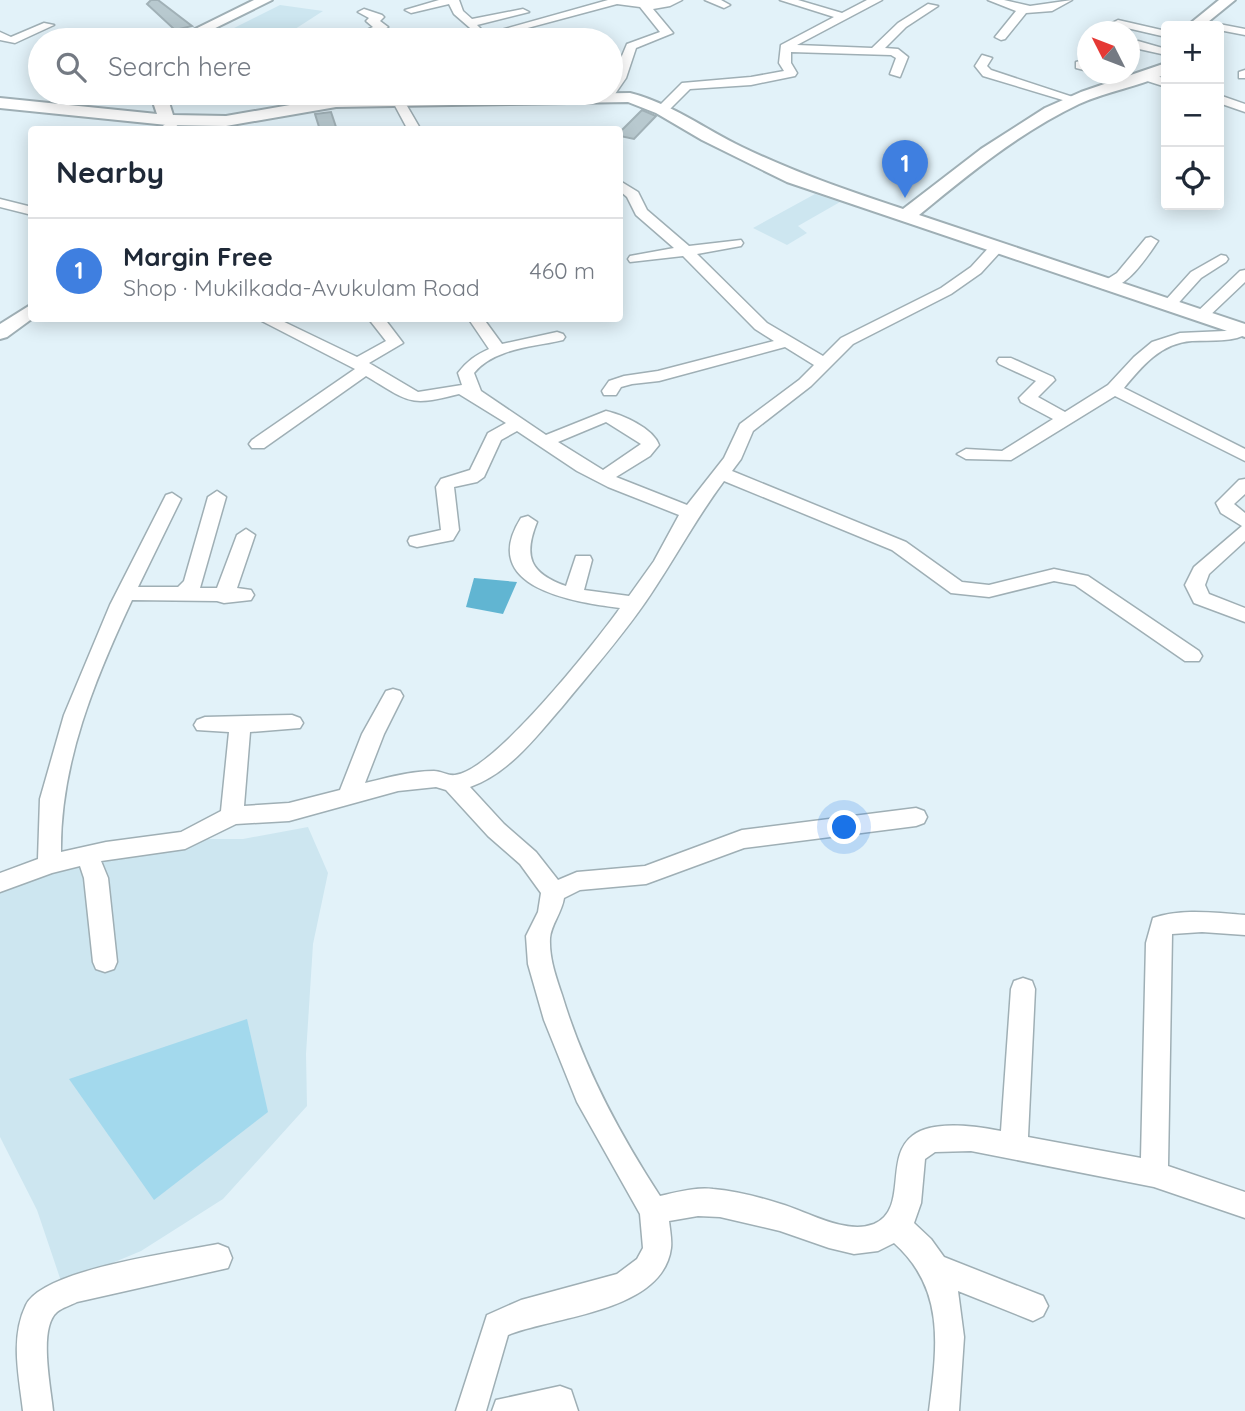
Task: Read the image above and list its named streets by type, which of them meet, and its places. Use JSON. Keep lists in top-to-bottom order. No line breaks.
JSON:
{"north":"top left","page":{"map_buttons":["+","−"],"search":"Search here","heading":"Nearby","pins":"1","list":[{"mark":"1","name":"Margin Free","note":"Shop · Mukilkada-Avukulam Road","value":"460 m"}]}}
